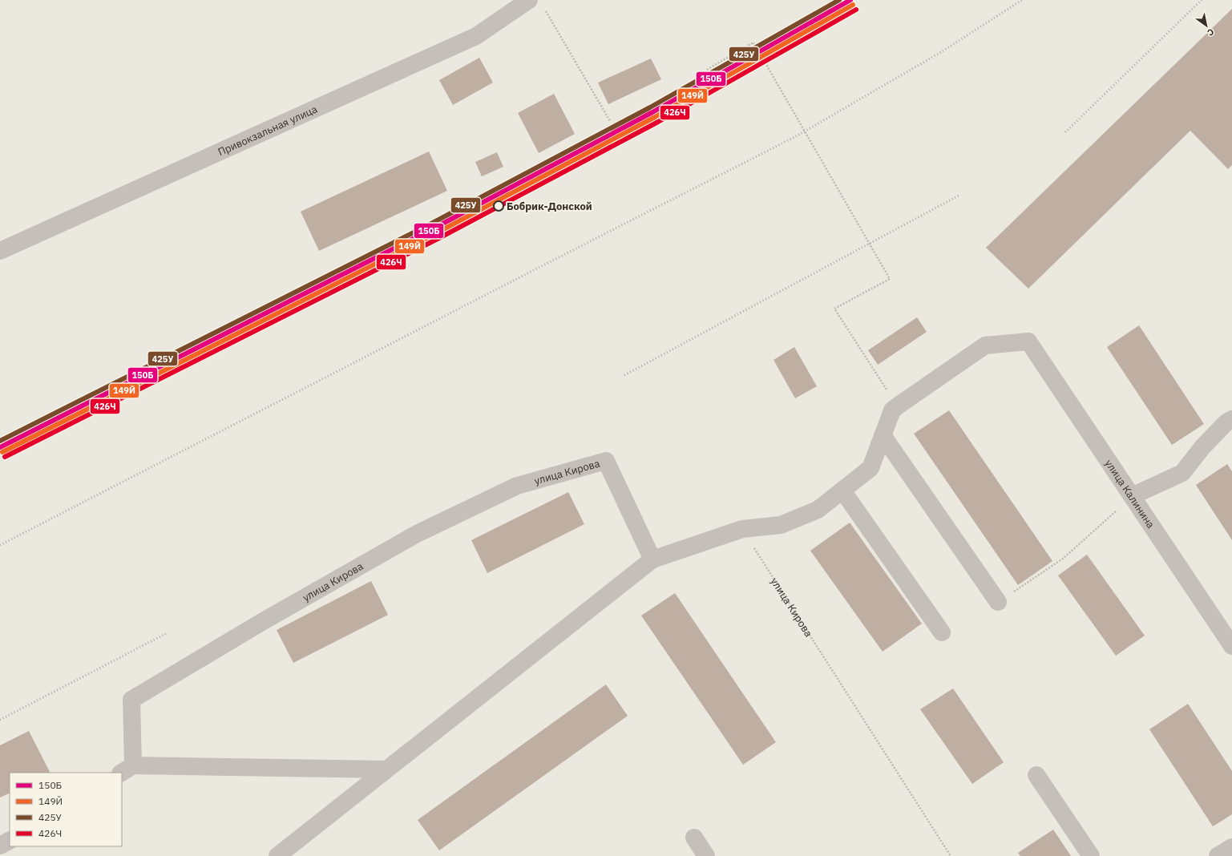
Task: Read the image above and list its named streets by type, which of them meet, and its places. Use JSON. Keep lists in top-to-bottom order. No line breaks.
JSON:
{"streets":{"street":["Привокзальная улица","улица Кирова","улица Калинина"]},"places":["Бобрик-Донской"],"lines":["transit line 150Б","transit line 425У","transit line 149Й","transit line 426Ч"],"legend":["150Б","149Й","425У","426Ч"],"north":"bottom right"}
